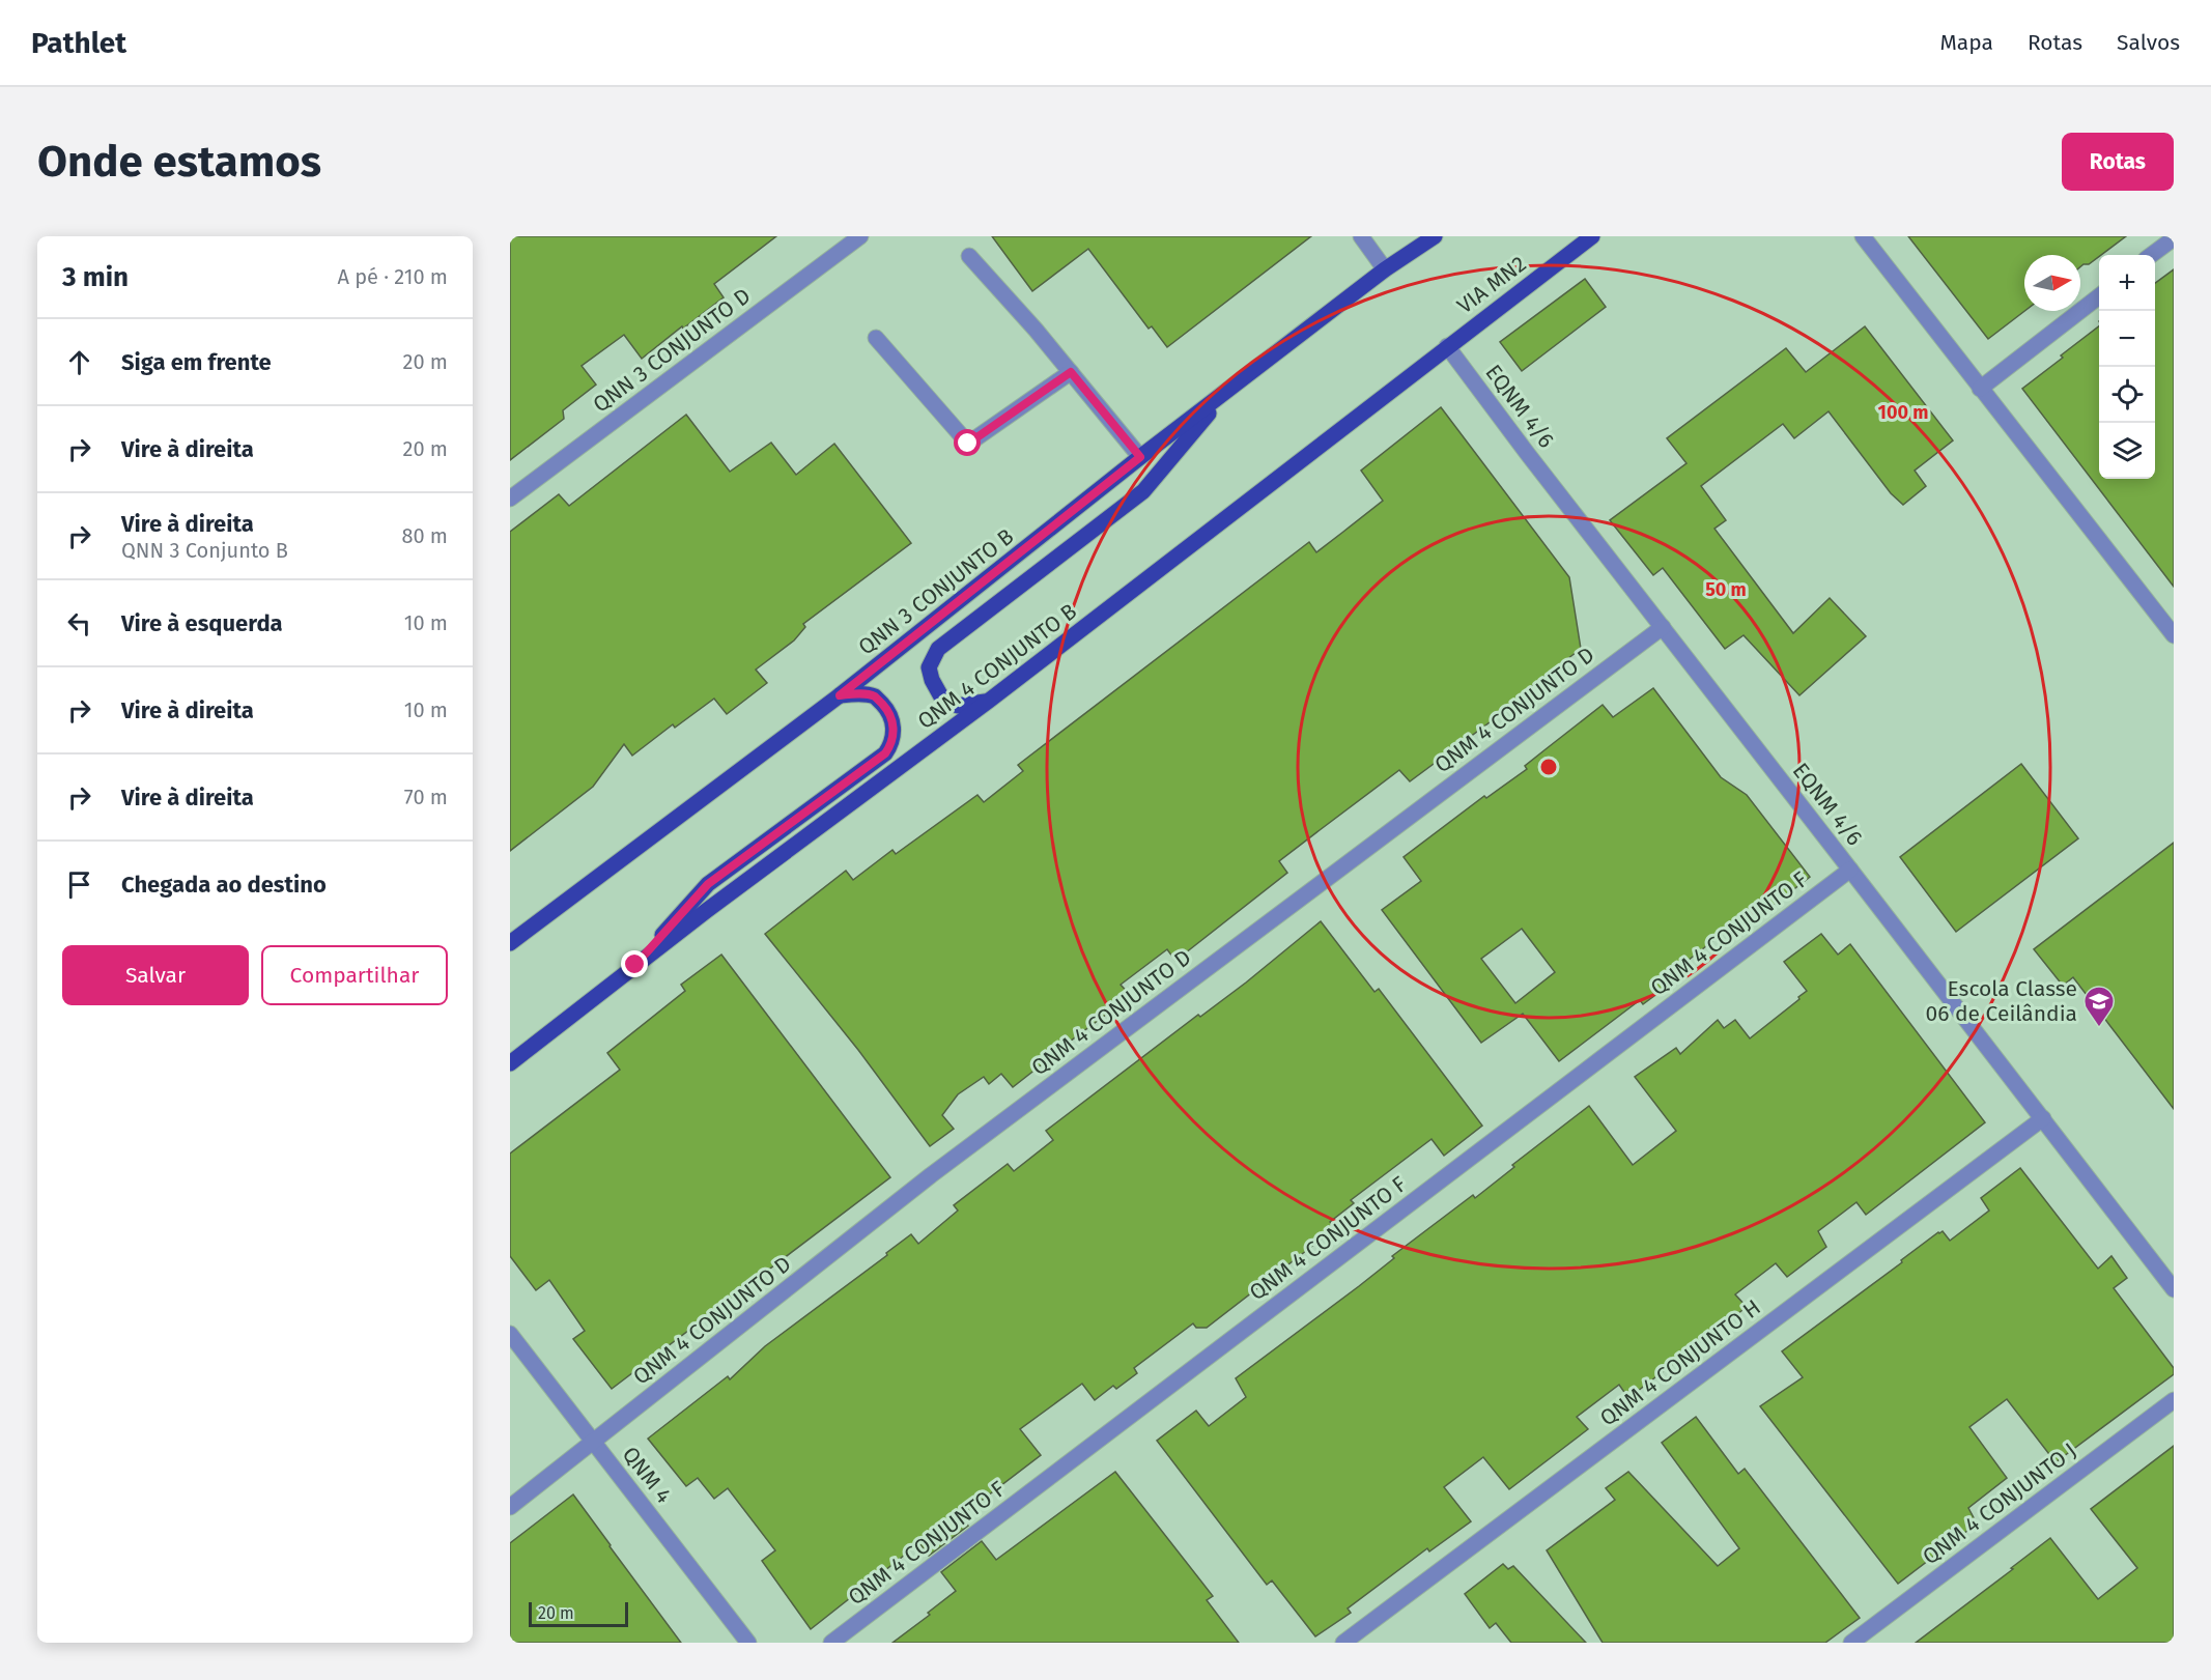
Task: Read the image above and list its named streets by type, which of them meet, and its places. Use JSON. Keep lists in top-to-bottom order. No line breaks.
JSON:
{"streets":{"main road":["VIA MN2","QNN 3 CONJUNTO B","QNM 4 CONJUNTO B"],"street":["QNN 3 CONJUNTO D","EQNM 4/6","QNM 4 CONJUNTO D","QNM 4 CONJUNTO F","QNM 4 CONJUNTO H","QNM 4","QNM 4 CONJUNTO J"]},"crossings":[["VIA MN2","EQNM 4/6"],["VIA MN2","QNM 4 CONJUNTO B"],["EQNM 4/6","QNM 4 CONJUNTO B"],["EQNM 4/6","QNM 4 CONJUNTO D"],["EQNM 4/6","QNM 4 CONJUNTO F"],["EQNM 4/6","QNM 4 CONJUNTO H"],["QNM 4 CONJUNTO D","QNM 4"]],"places":{"school or university":["Escola Classe 06 de Ceilândia"]},"scale_bar":"20 m","north":"right","page":{"header":"Pathlet","nav":["Mapa","Rotas","Salvos"],"buttons":["Rotas",["Salvar","Compartilhar"]],"title":"Onde estamos","heading":["3 min","A pé · 210 m"],"map_buttons":["+","−"],"list":[["Siga em frente","20 m"],["Vire à direita","20 m"],["Vire à direita","QNN 3 Conjunto B","80 m"],["Vire à esquerda","10 m"],["Vire à direita","10 m"],["Vire à direita","70 m"],"Chegada ao destino"],"scale":"20 m"},"rings":["100 m","50 m"]}
